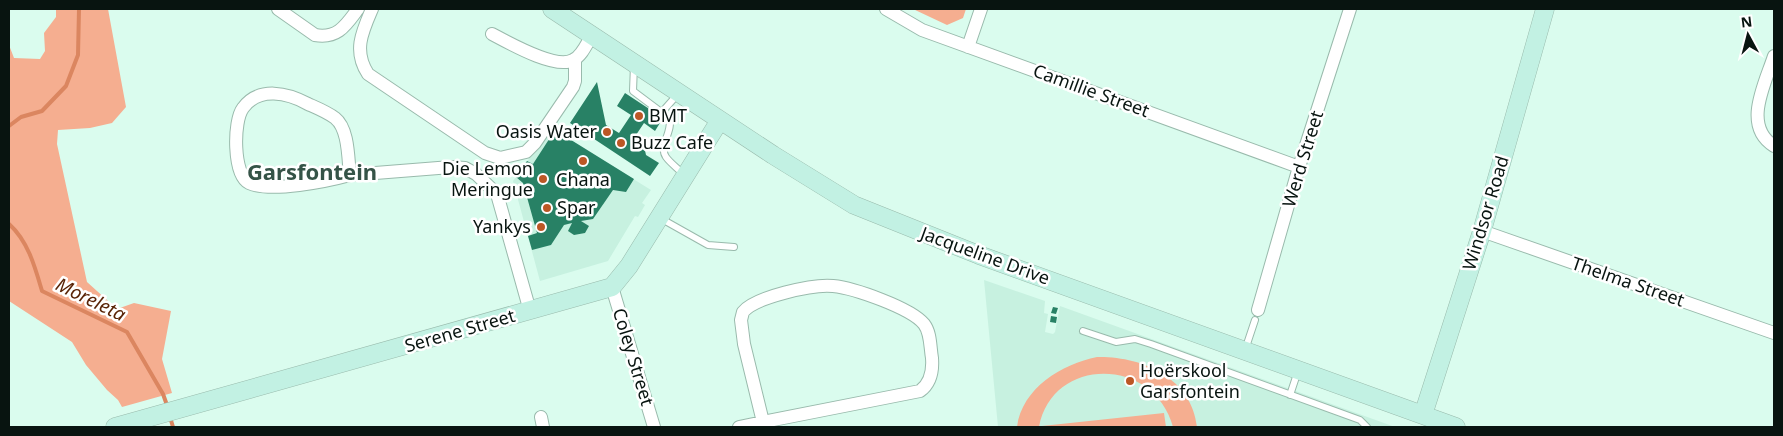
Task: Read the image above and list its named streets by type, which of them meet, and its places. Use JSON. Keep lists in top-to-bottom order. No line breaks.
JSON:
{"streets":{"street":["Camillie Street","Werd Street","Windsor Road","Jacqueline Drive","Thelma Street","Serene Street","Coley Street"]},"crossings":[["Camillie Street","Werd Street"],["Windsor Road","Jacqueline Drive"],["Windsor Road","Thelma Street"],["Serene Street","Coley Street"]],"districts":["Garsfontein"],"water":["Moreleta"],"places":["BMT","Oasis Water","Buzz Cafe","Chana","Die Lemon Meringue","Spar","Yankys","Hoërskool Garsfontein"],"north":"top"}
